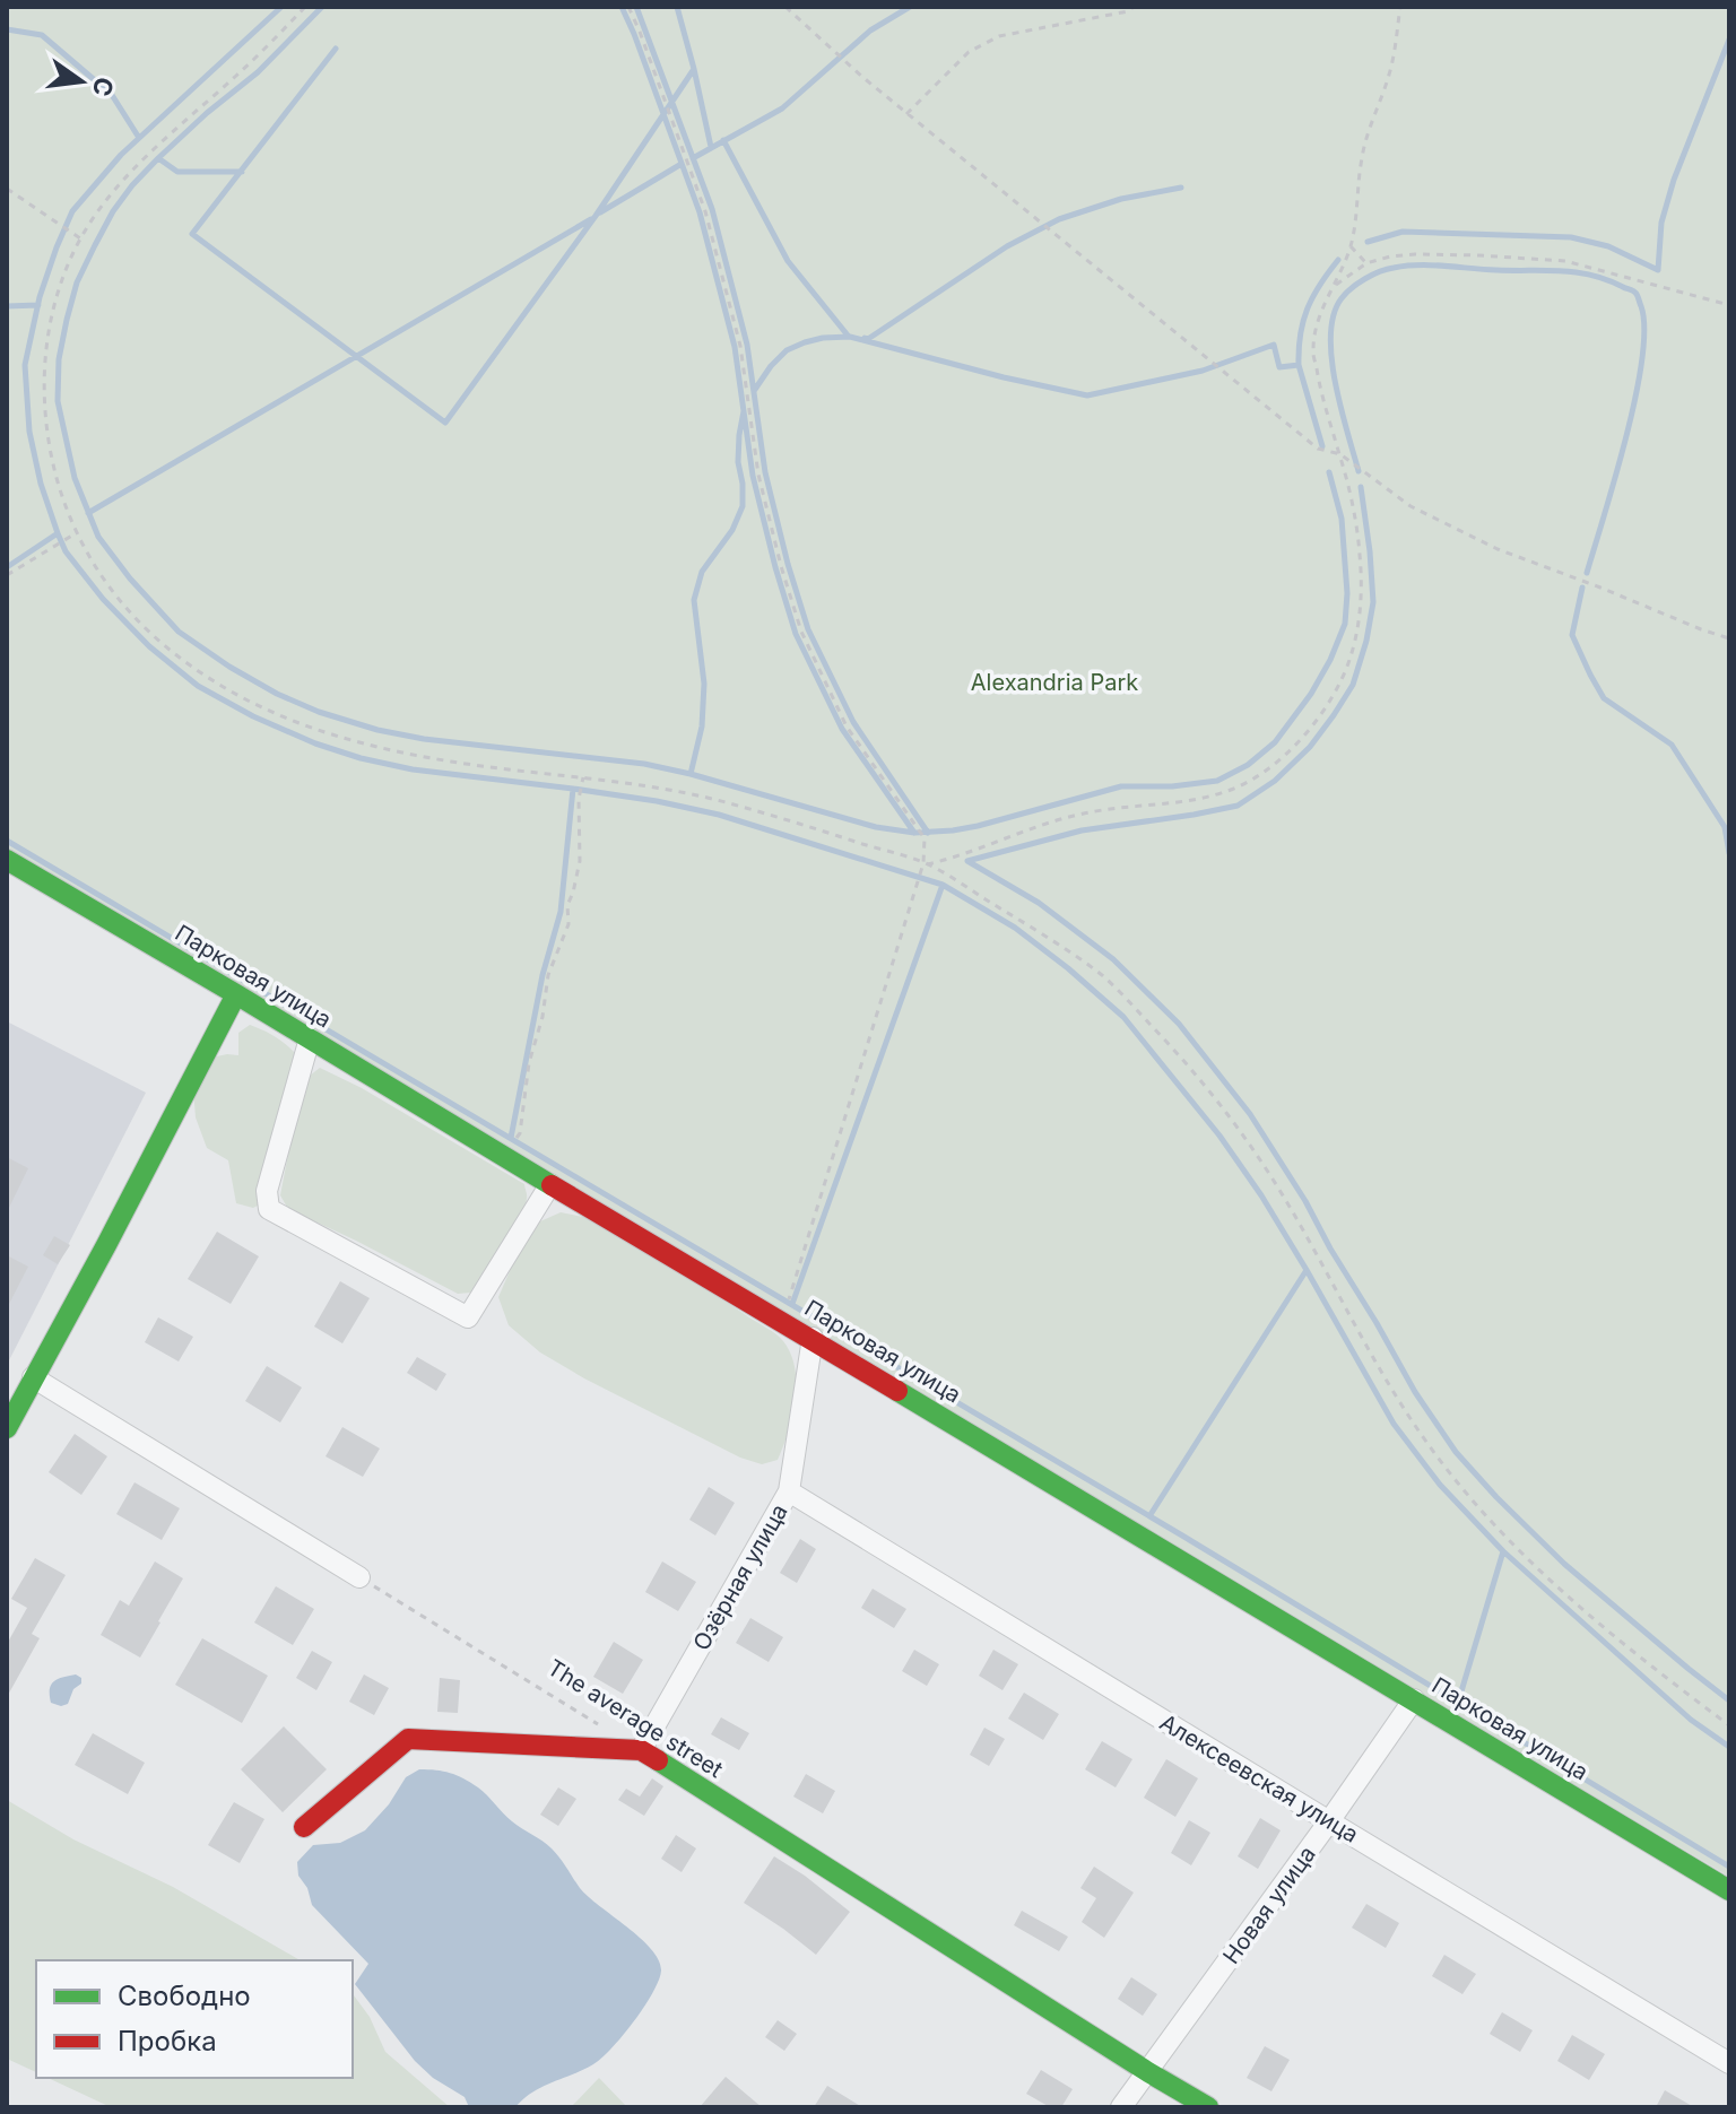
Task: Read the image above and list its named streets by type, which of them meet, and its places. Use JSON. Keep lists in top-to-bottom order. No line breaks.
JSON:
{"streets":{"street":["Парковая улица","Озёрная улица","The average street","Алексеевская улица","Новая улица"]},"crossings":[["Парковая улица","Озёрная улица"],["Парковая улица","Новая улица"],["Озёрная улица","The average street"],["Озёрная улица","Алексеевская улица"],["The average street","Новая улица"],["Алексеевская улица","Новая улица"]],"parks":["Alexandria Park"],"legend":["Свободно","Пробка"],"north":"right"}
